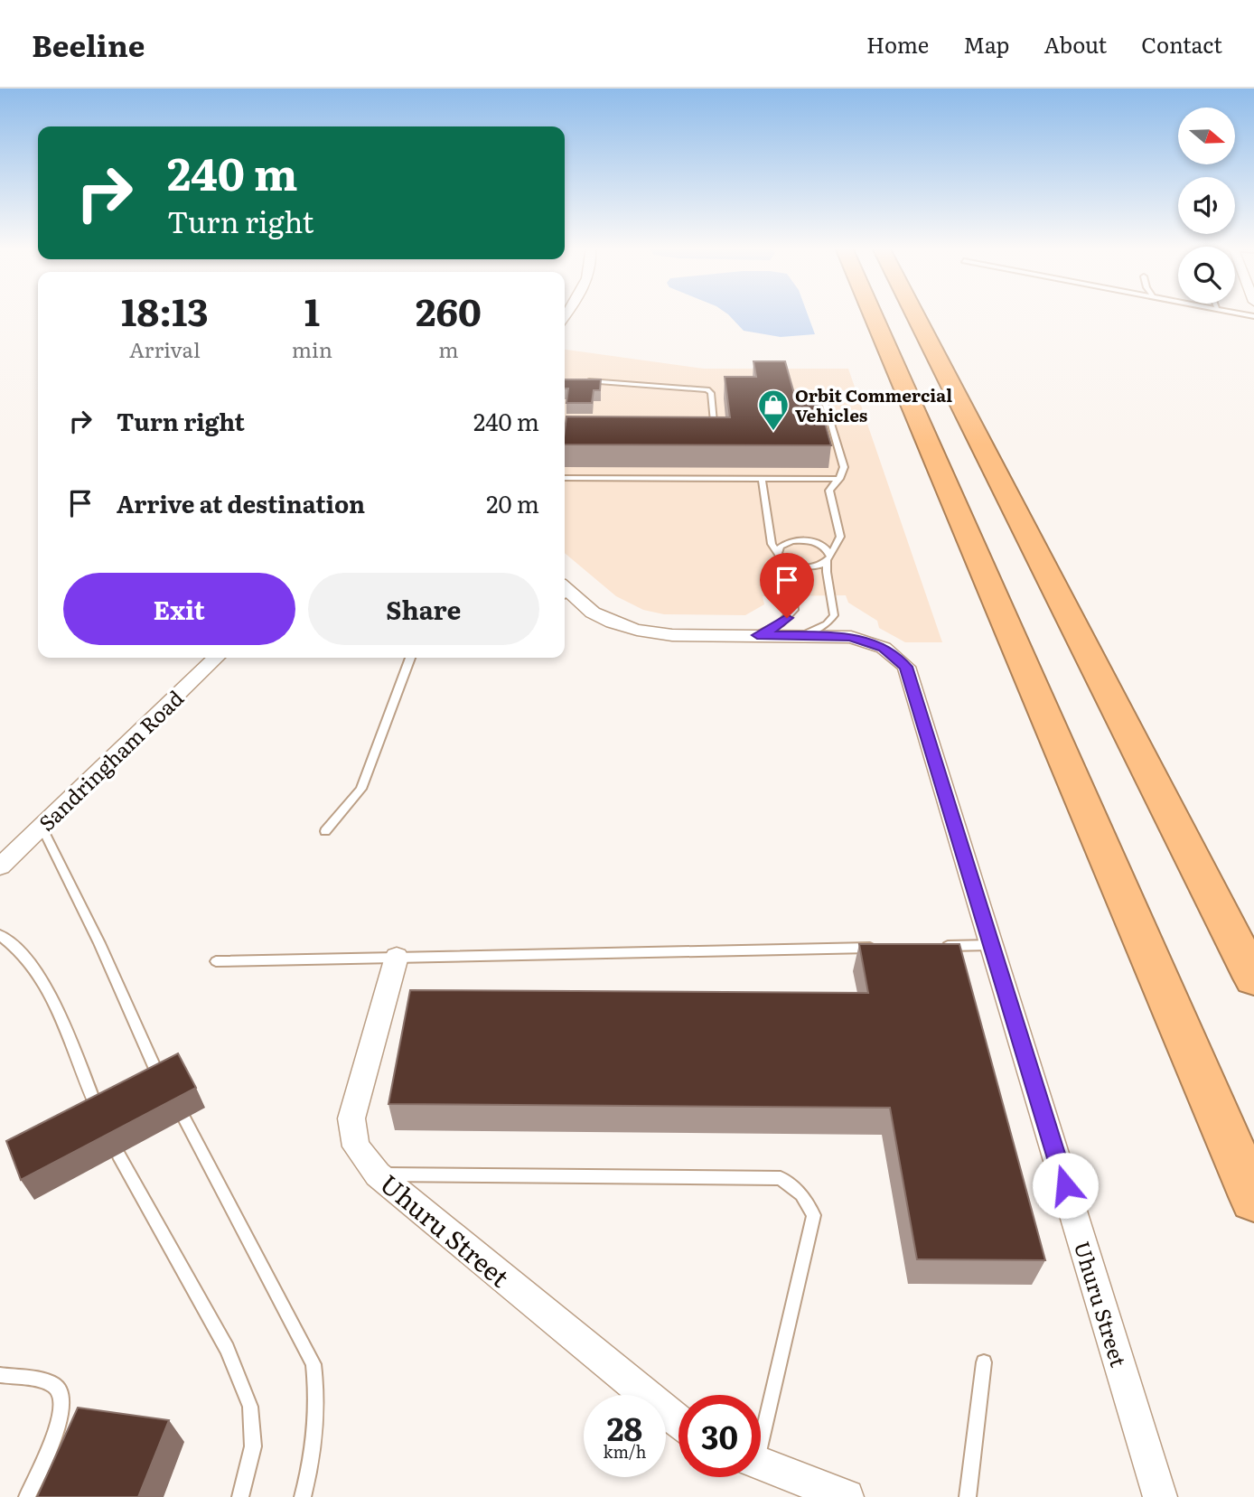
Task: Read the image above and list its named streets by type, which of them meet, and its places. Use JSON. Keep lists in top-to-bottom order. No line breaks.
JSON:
{"streets":{"street":["Sandringham Road","Uhuru Street"]},"places":{"shop":["Orbit Commercial Vehicles"]},"north":"right","page":{"header":"Beeline","nav":["Home","Map","About","Contact"],"turn":["240 m","Turn right"],"eta":["18:13","Arrival","1","min","260","m"],"list":[{"name":"Turn right","value":"240 m"},{"name":"Arrive at destination","value":"20 m"}],"buttons":["Exit","Share"],"speed":"28 km/h","limit":"30"}}
